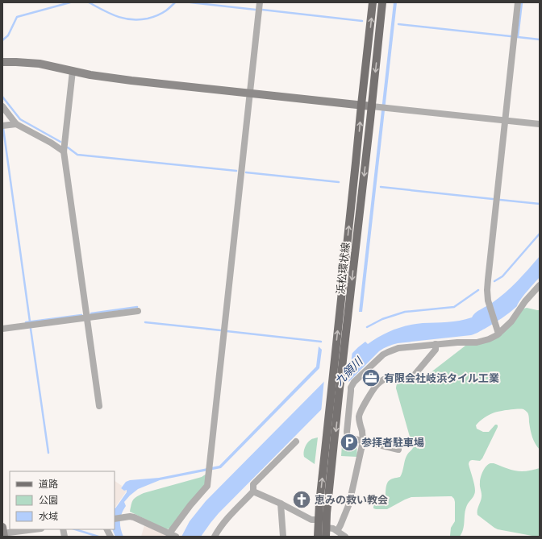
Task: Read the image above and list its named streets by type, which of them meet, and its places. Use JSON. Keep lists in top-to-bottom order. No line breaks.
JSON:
{"streets":{"main road":["浜松環状線"]},"water":["九領川"],"places":{"office":["有限会社岐浜タイル工業"],"parking":["参拝者駐車場"],"church":["恵みの救い教会"]},"legend":["道路","公園","水域"]}
